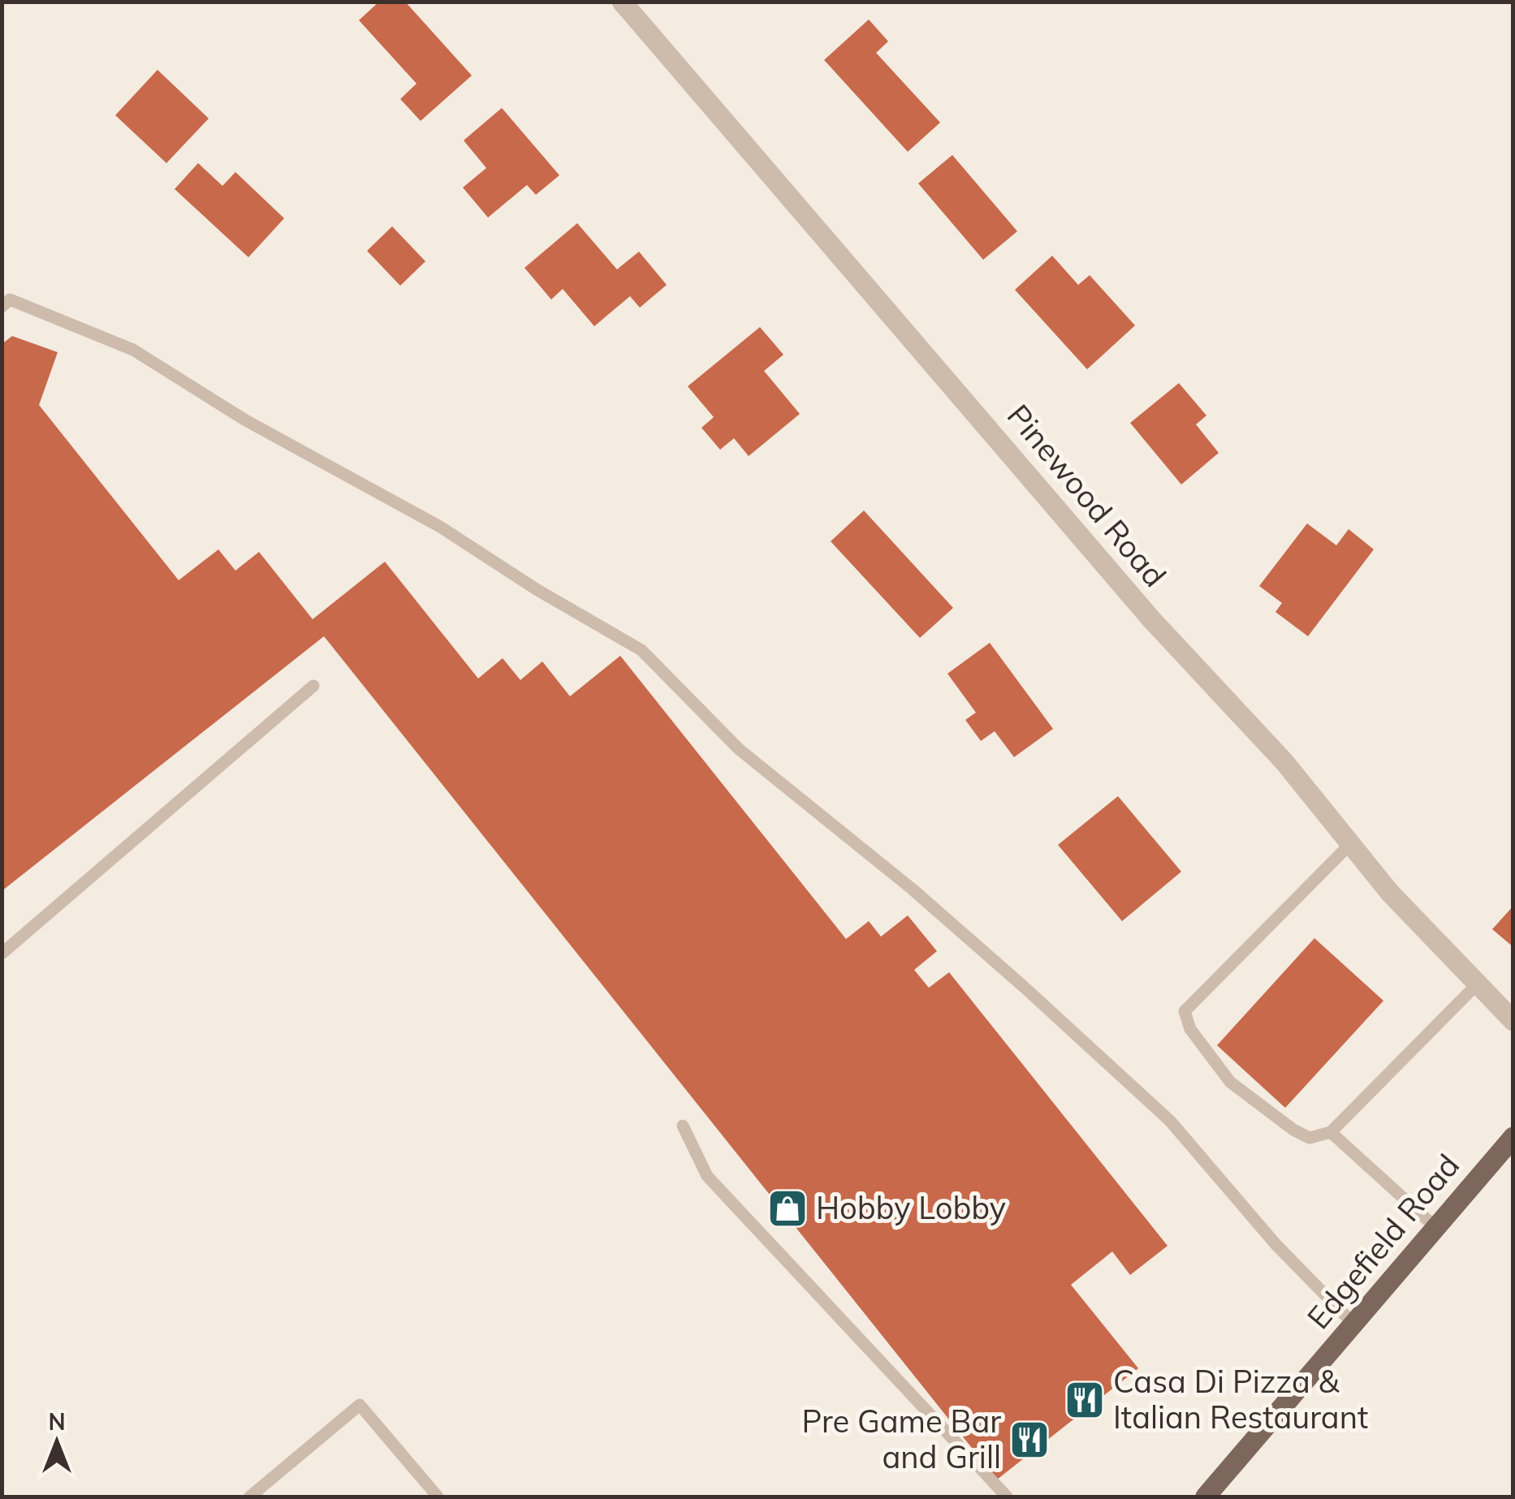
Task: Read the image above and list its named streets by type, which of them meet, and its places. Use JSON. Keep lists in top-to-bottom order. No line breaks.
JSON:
{"streets":{"main road":["Edgefield Road"],"street":["Pinewood Road"]},"places":{"shop":["Hobby Lobby"],"restaurant":["Casa Di Pizza & Italian Restaurant","Pre Game Bar and Grill"]},"north":"top"}
